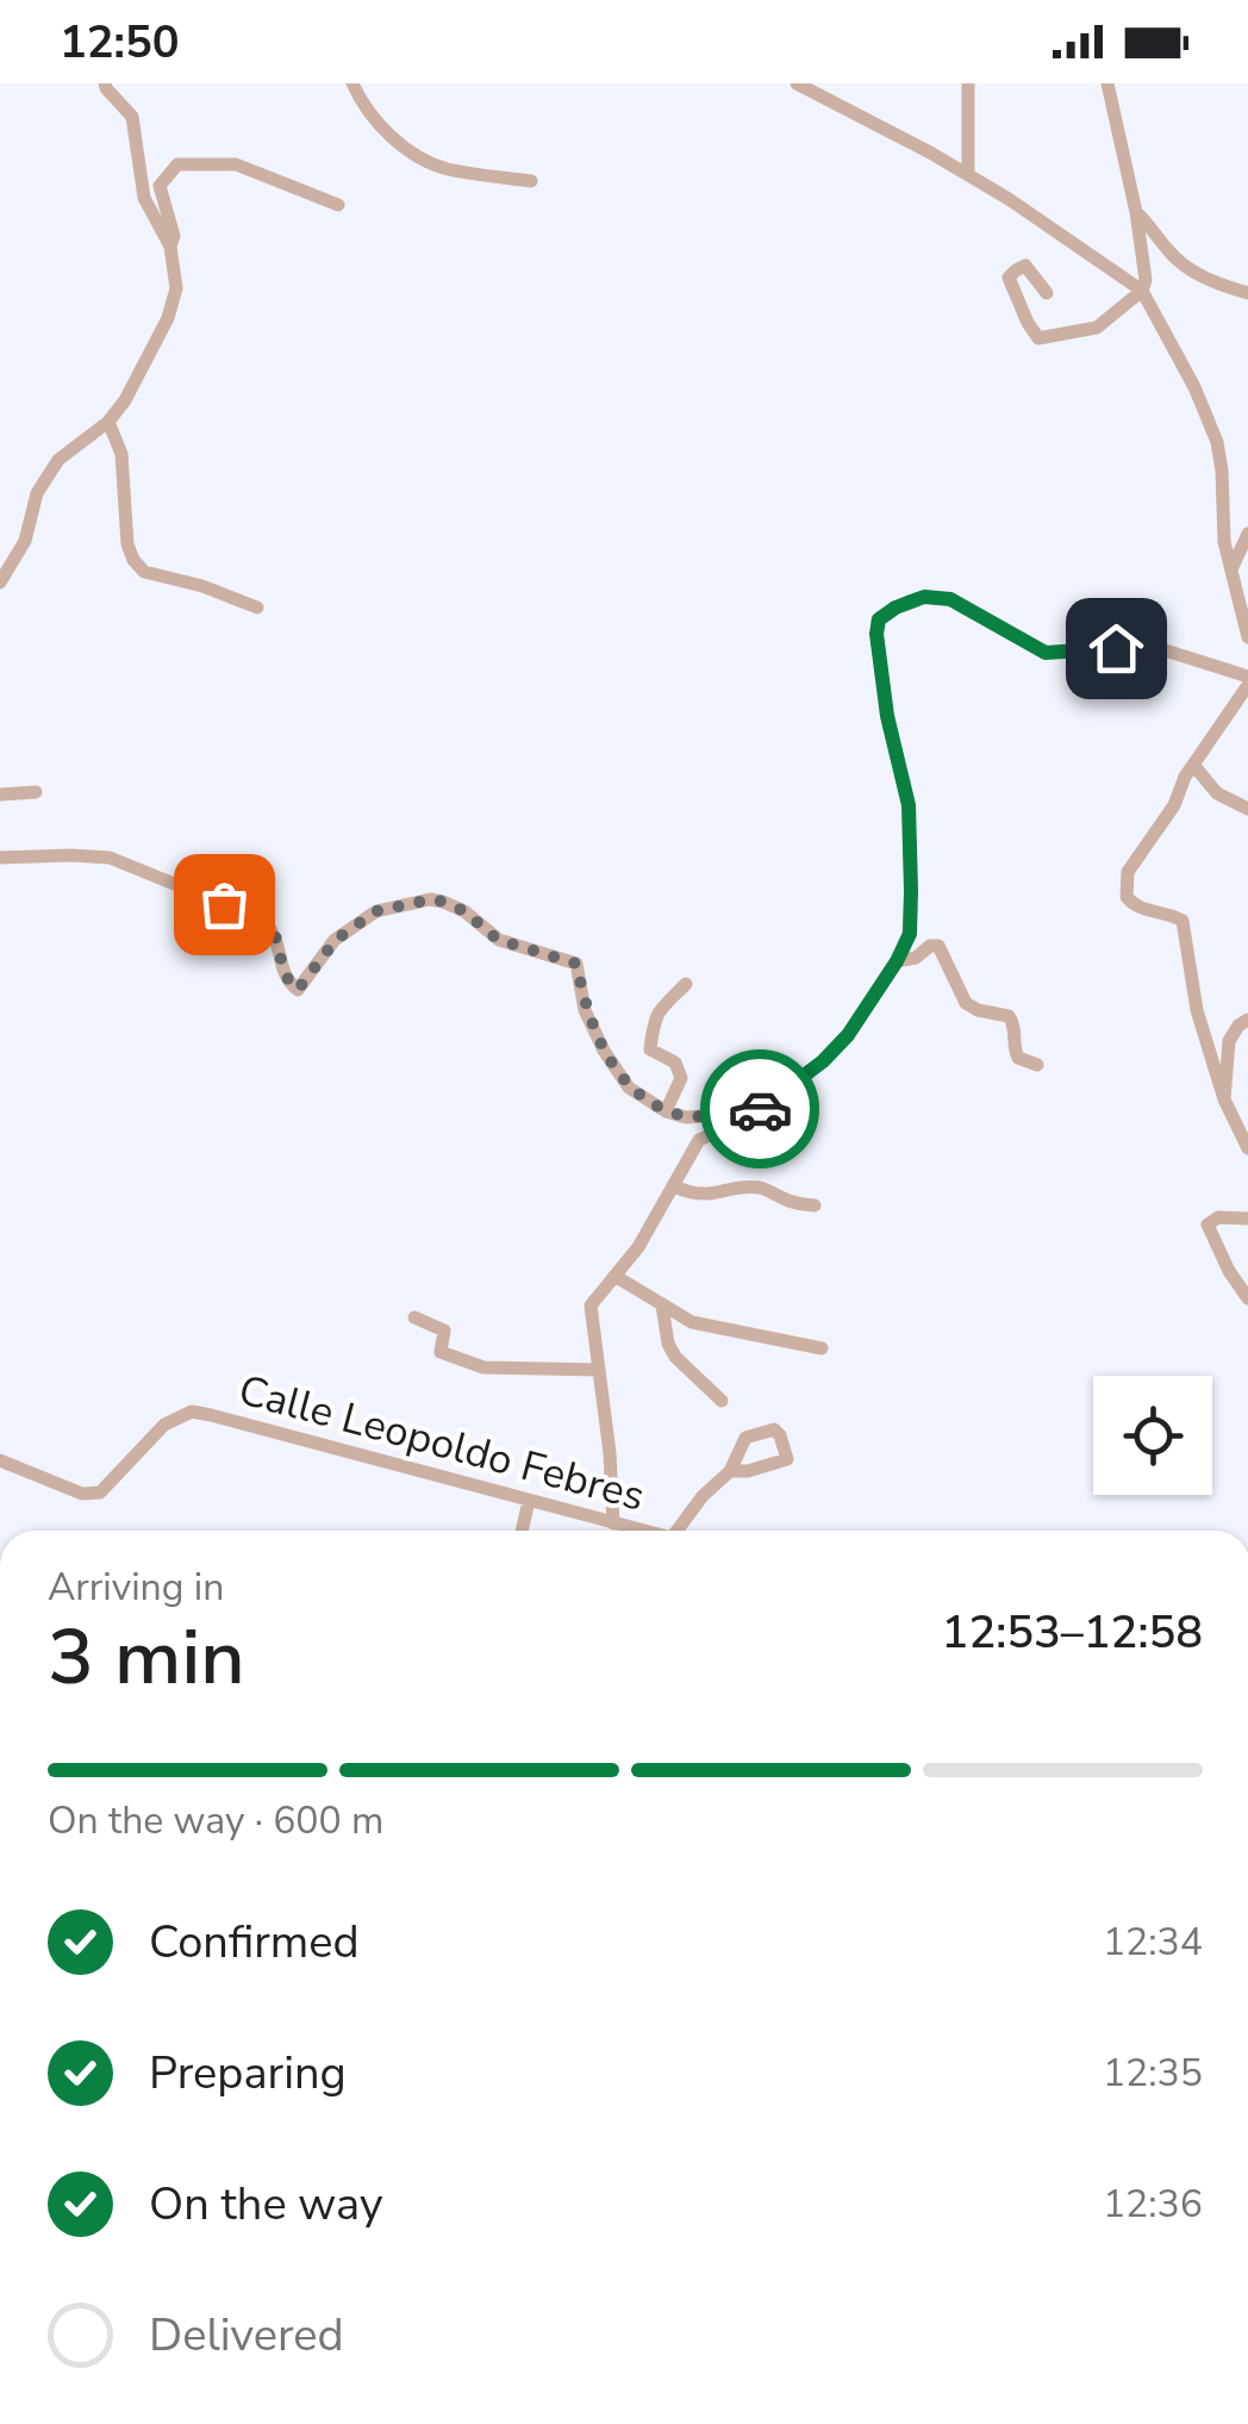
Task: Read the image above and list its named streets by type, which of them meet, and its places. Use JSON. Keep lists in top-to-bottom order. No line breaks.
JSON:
{"streets":{"street":["Calle Leopoldo Febres"]},"page":{"status":"12:50","heading":["3 min","Arriving in","12:53–12:58"],"bar":"On the way · 600 m","list":[["Confirmed","12:34"],["Preparing","12:35"],["On the way","12:36"],"Delivered"]}}
